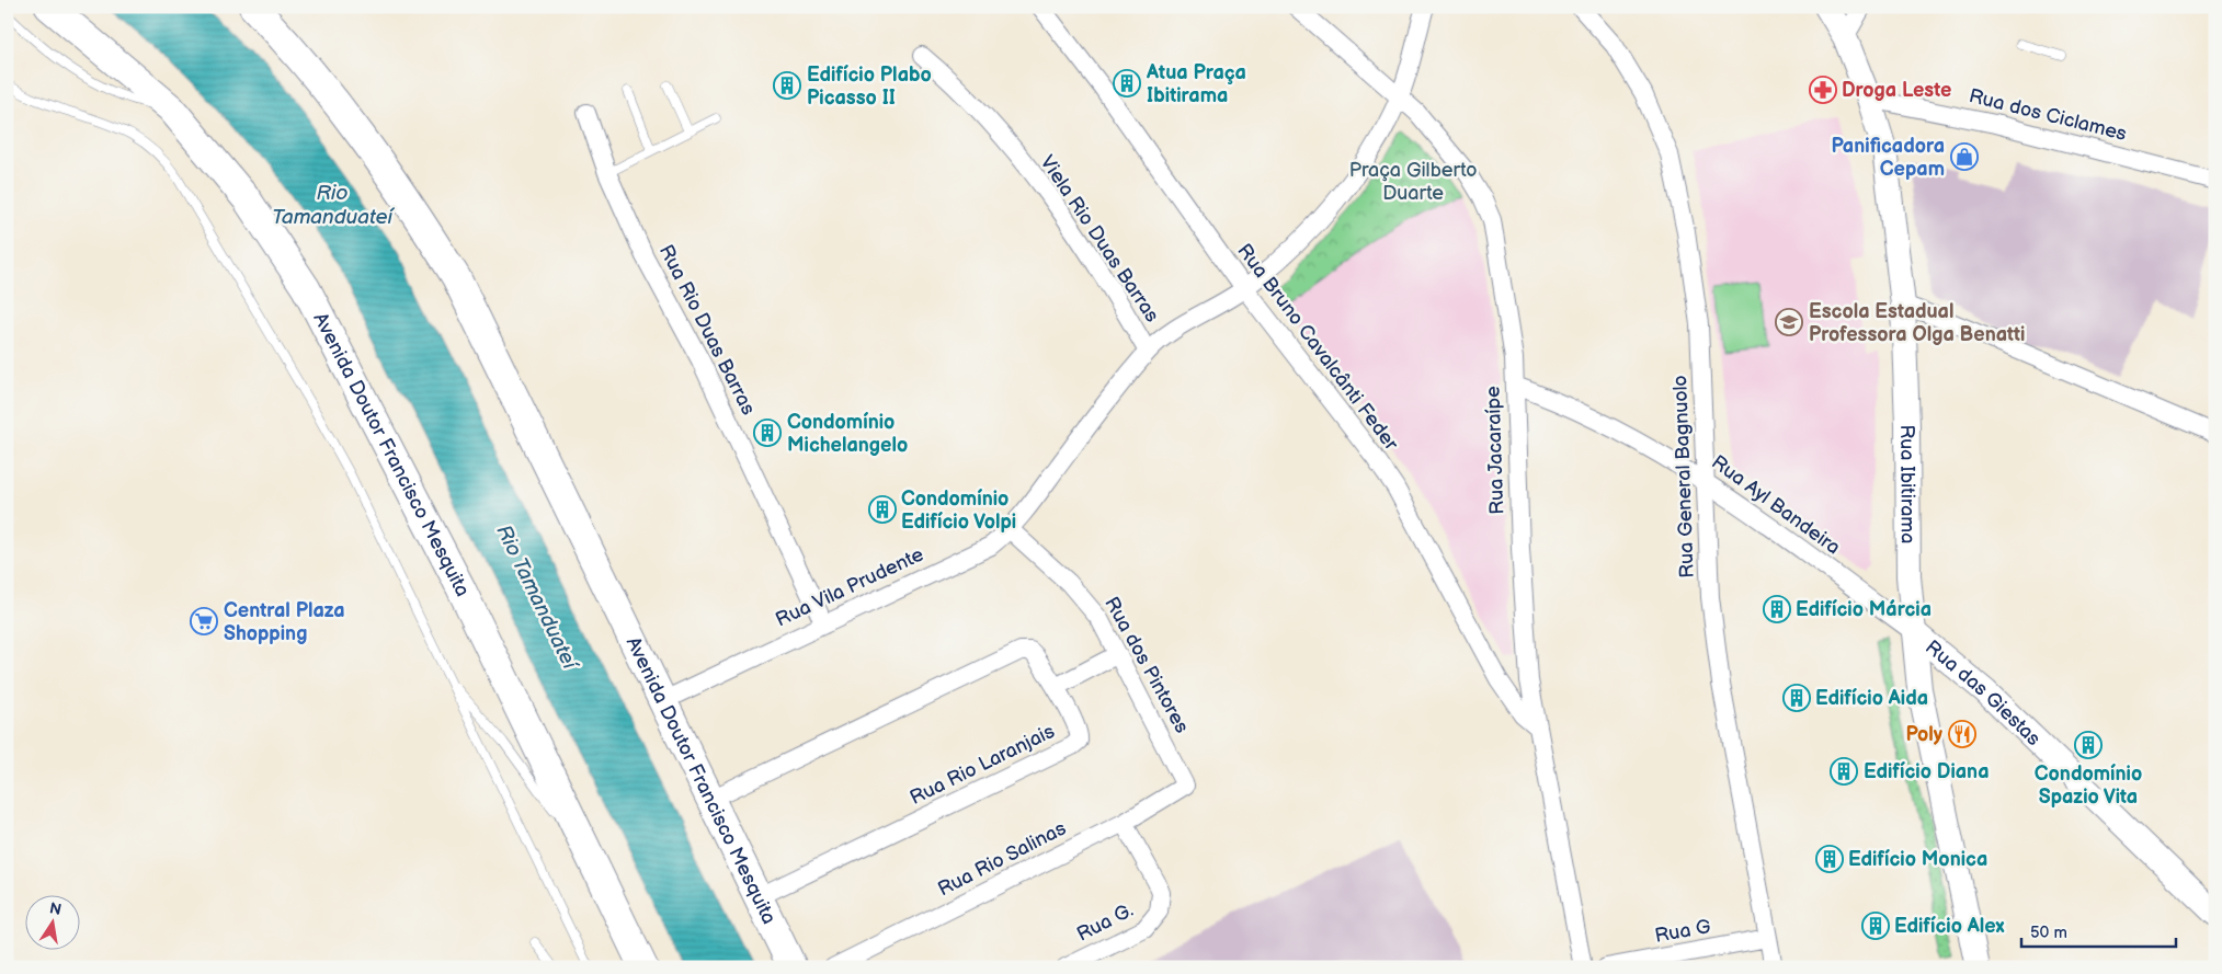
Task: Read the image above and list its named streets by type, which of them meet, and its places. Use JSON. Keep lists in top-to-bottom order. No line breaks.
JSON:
{"streets":{"highway":["Avenida Doutor Francisco Mesquita"],"main road":["Rua Ibitirama","Rua das Giestas"],"street":["Rua dos Ciclames","Viela Rio Duas Barras","Rua Rio Duas Barras","Rua Bruno Cavalcânti Feder","Rua Jacaraípe","Rua General Bagnuolo","Rua Ayl Bandeira","Rua Vila Prudente","Rua dos Pintores","Rua Rio Laranjais","Rua Rio Salinas","Rua G.","Rua G"]},"crossings":[["Rua dos Ciclames","Rua Ibitirama"],["Viela Rio Duas Barras","Rua Vila Prudente"],["Rua Rio Duas Barras","Rua Vila Prudente"],["Rua Bruno Cavalcânti Feder","Rua Jacaraípe"],["Rua Bruno Cavalcânti Feder","Rua Vila Prudente"],["Rua Jacaraípe","Rua Ayl Bandeira"],["Rua Jacaraípe","Rua Vila Prudente"],["Avenida Doutor Francisco Mesquita","Rua Vila Prudente"],["Avenida Doutor Francisco Mesquita","Rua Rio Laranjais"],["Rua General Bagnuolo","Rua Ayl Bandeira"],["Rua General Bagnuolo","Rua G"],["Rua Ibitirama","Rua Ayl Bandeira"],["Rua Ibitirama","Rua das Giestas"],["Rua Ayl Bandeira","Rua das Giestas"],["Rua Vila Prudente","Rua dos Pintores"],["Rua dos Pintores","Rua Rio Salinas"],["Rua Rio Salinas","Rua G."]],"water":["Rio Tamanduateí"],"parks":["Praça Gilberto Duarte"],"places":{"building":["Atua Praça Ibitirama","Edifício Plabo Picasso II","Condomínio Michelangelo","Condomínio Edifício Volpi","Edifício Márcia","Edifício Aida","Condomínio Spazio Vita","Edifício Diana","Edifício Monica","Edifício Alex"],"pharmacy":["Droga Leste"],"shop":["Panificadora Cepam"],"school or university":["Escola Estadual Professora Olga Benatti"],"supermarket":["Central Plaza Shopping"],"restaurant":["Poly"]},"scale_bar":"50 m","north":"top"}
